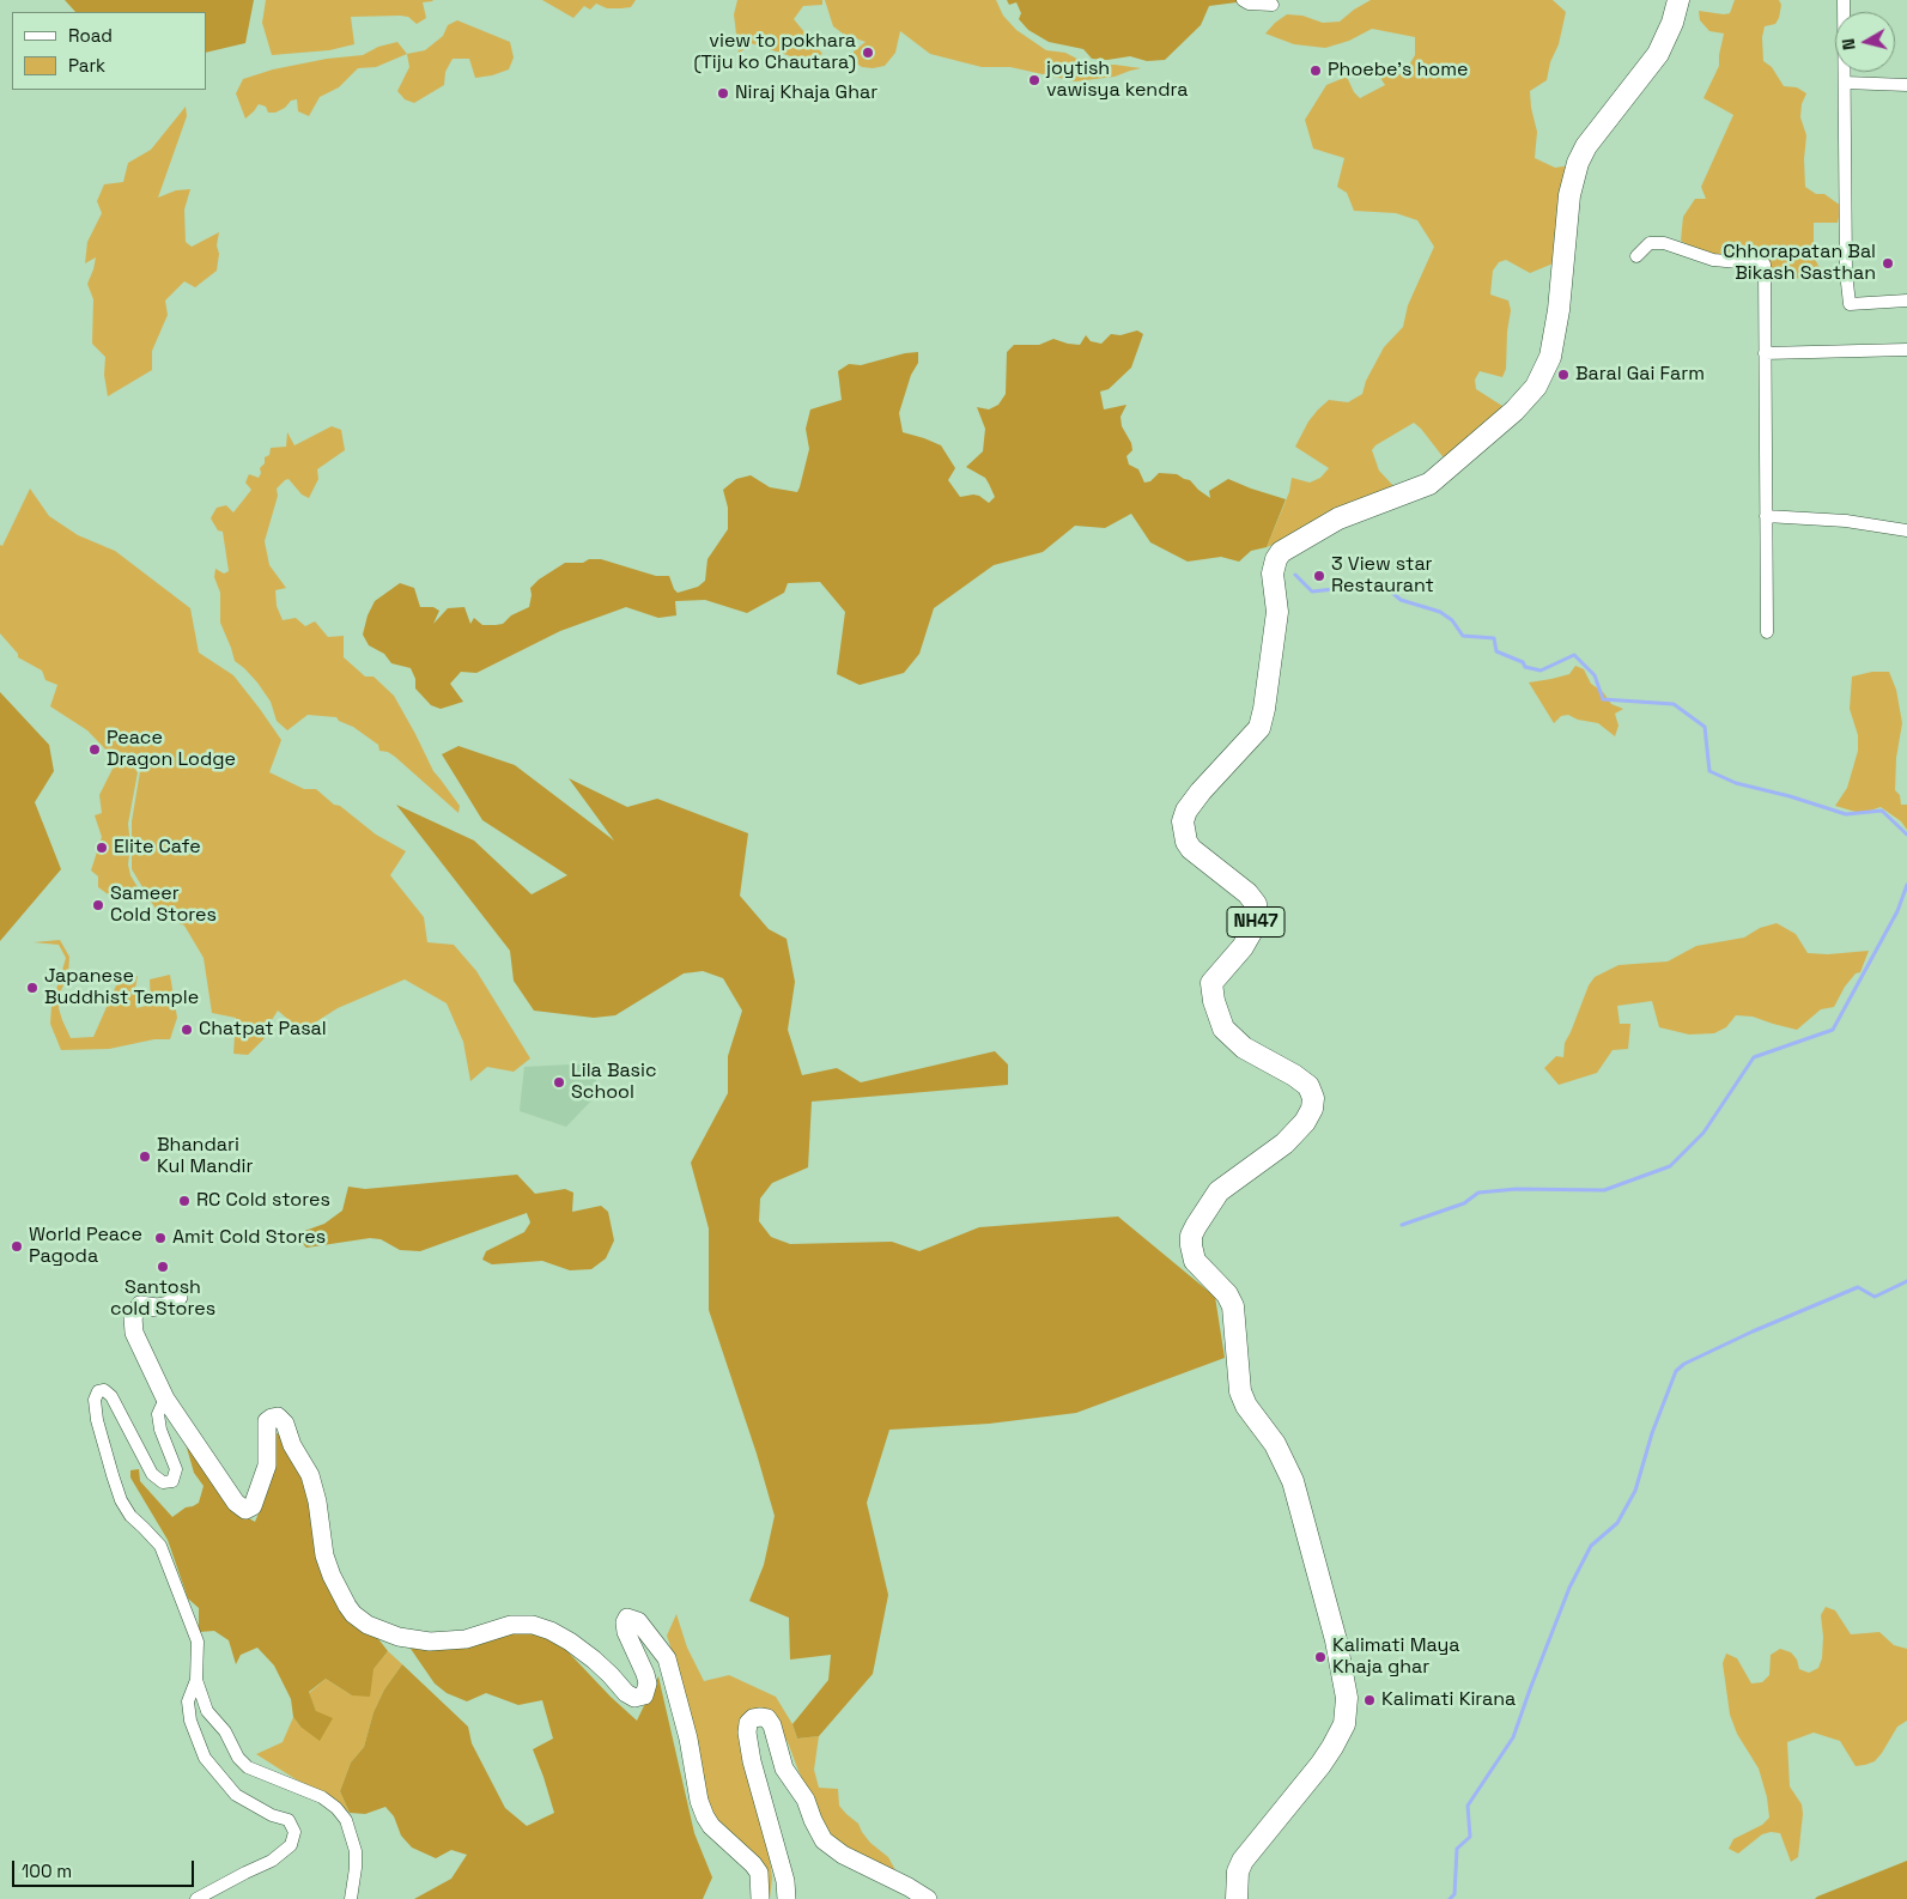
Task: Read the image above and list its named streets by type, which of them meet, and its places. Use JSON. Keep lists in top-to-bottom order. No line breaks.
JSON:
{"streets":{"highway":["NH47"]},"places":["view to pokhara (Tiju ko Chautara)","Phoebe's home","joytish vawisya kendra","Niraj Khaja Ghar","Chhorapatan Bal Bikash Sasthan","Baral Gai Farm","3 View star Restaurant","Peace Dragon Lodge","Elite Cafe","Sameer Cold Stores","Japanese Buddhist Temple","Chatpat Pasal","Lila Basic School","Bhandari Kul Mandir","RC Cold stores","Amit Cold Stores","World Peace Pagoda","Santosh cold Stores","Kalimati Maya Khaja ghar","Kalimati Kirana"],"legend":["Road","Park"],"scale_bar":"100 m","north":"left"}
